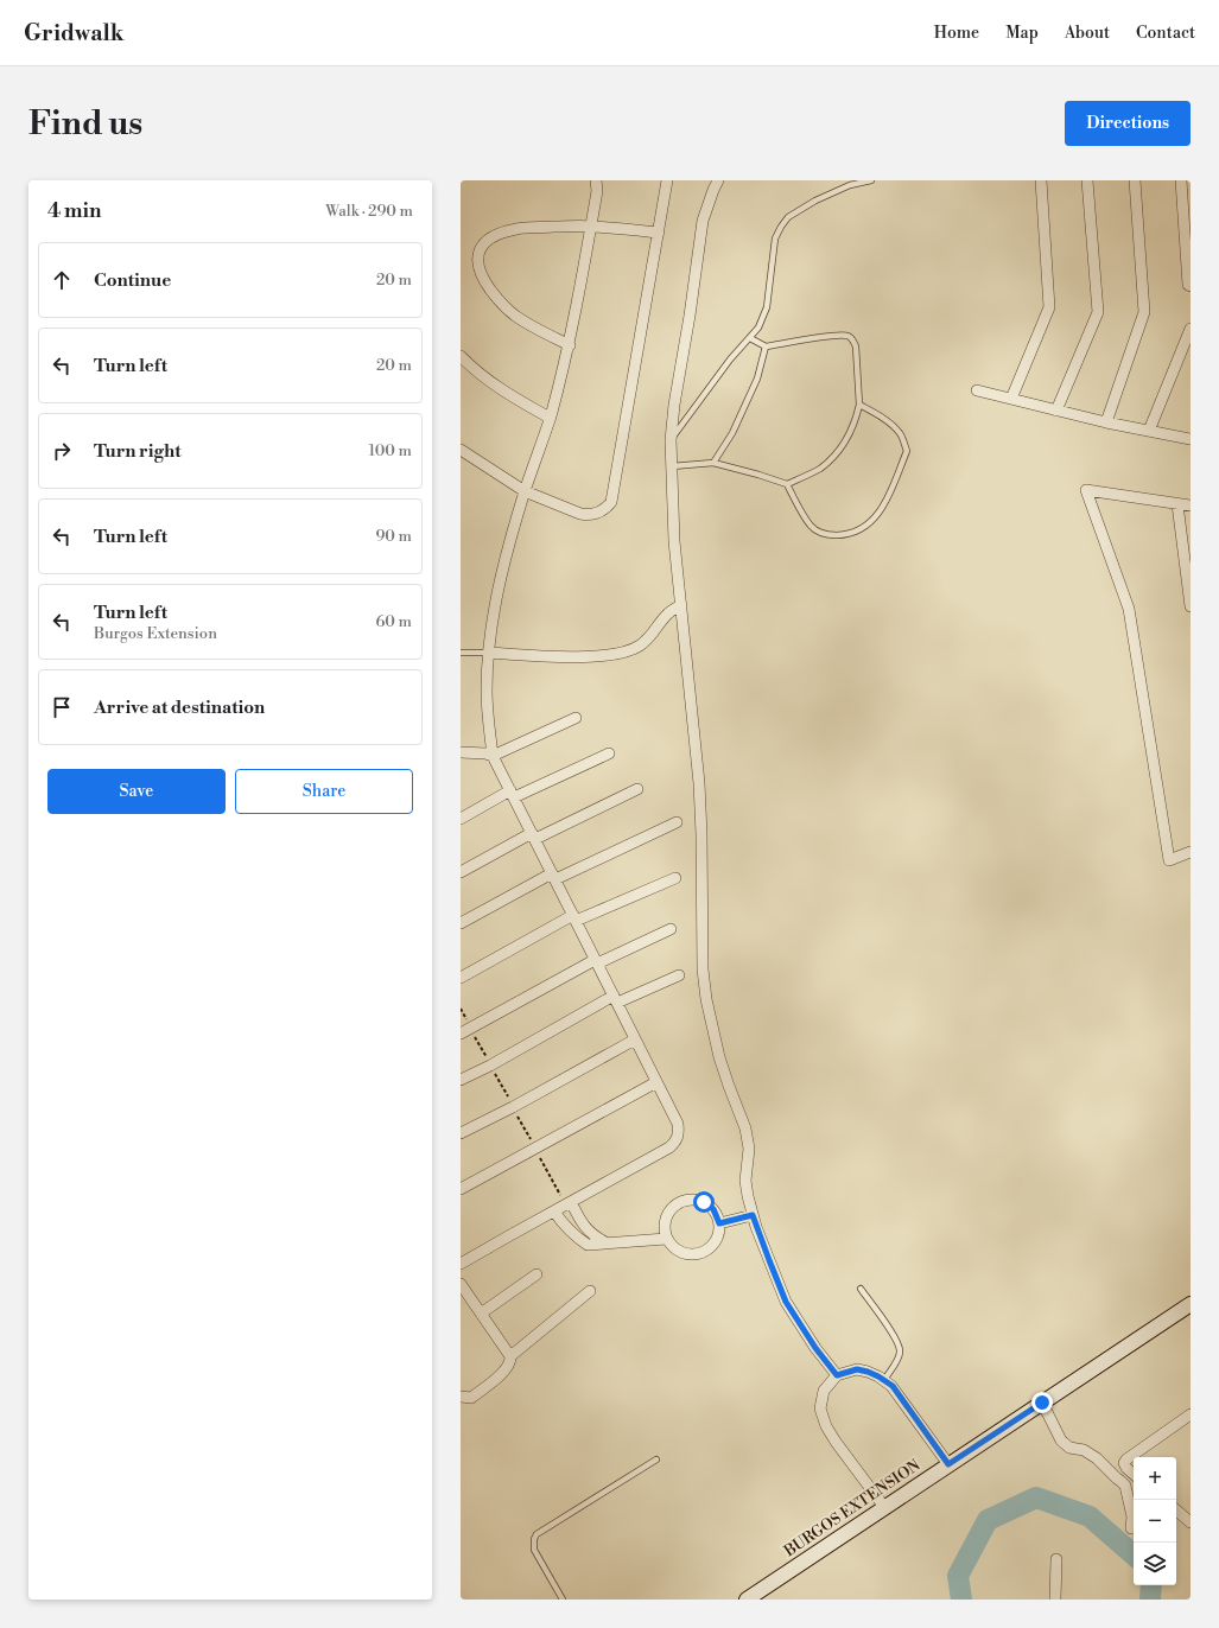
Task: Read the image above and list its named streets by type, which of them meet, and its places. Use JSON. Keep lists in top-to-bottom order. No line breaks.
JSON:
{"streets":{"main road":["BURGOS EXTENSION"]},"page":{"header":"Gridwalk","nav":["Home","Map","About","Contact"],"buttons":["Directions",["Save","Share"]],"title":"Find us","heading":["4 min","Walk · 290 m"],"list":[["Continue","20 m"],["Turn left","20 m"],["Turn right","100 m"],["Turn left","90 m"],["Turn left","Burgos Extension","60 m"],"Arrive at destination"],"map_buttons":["+","−"]}}
